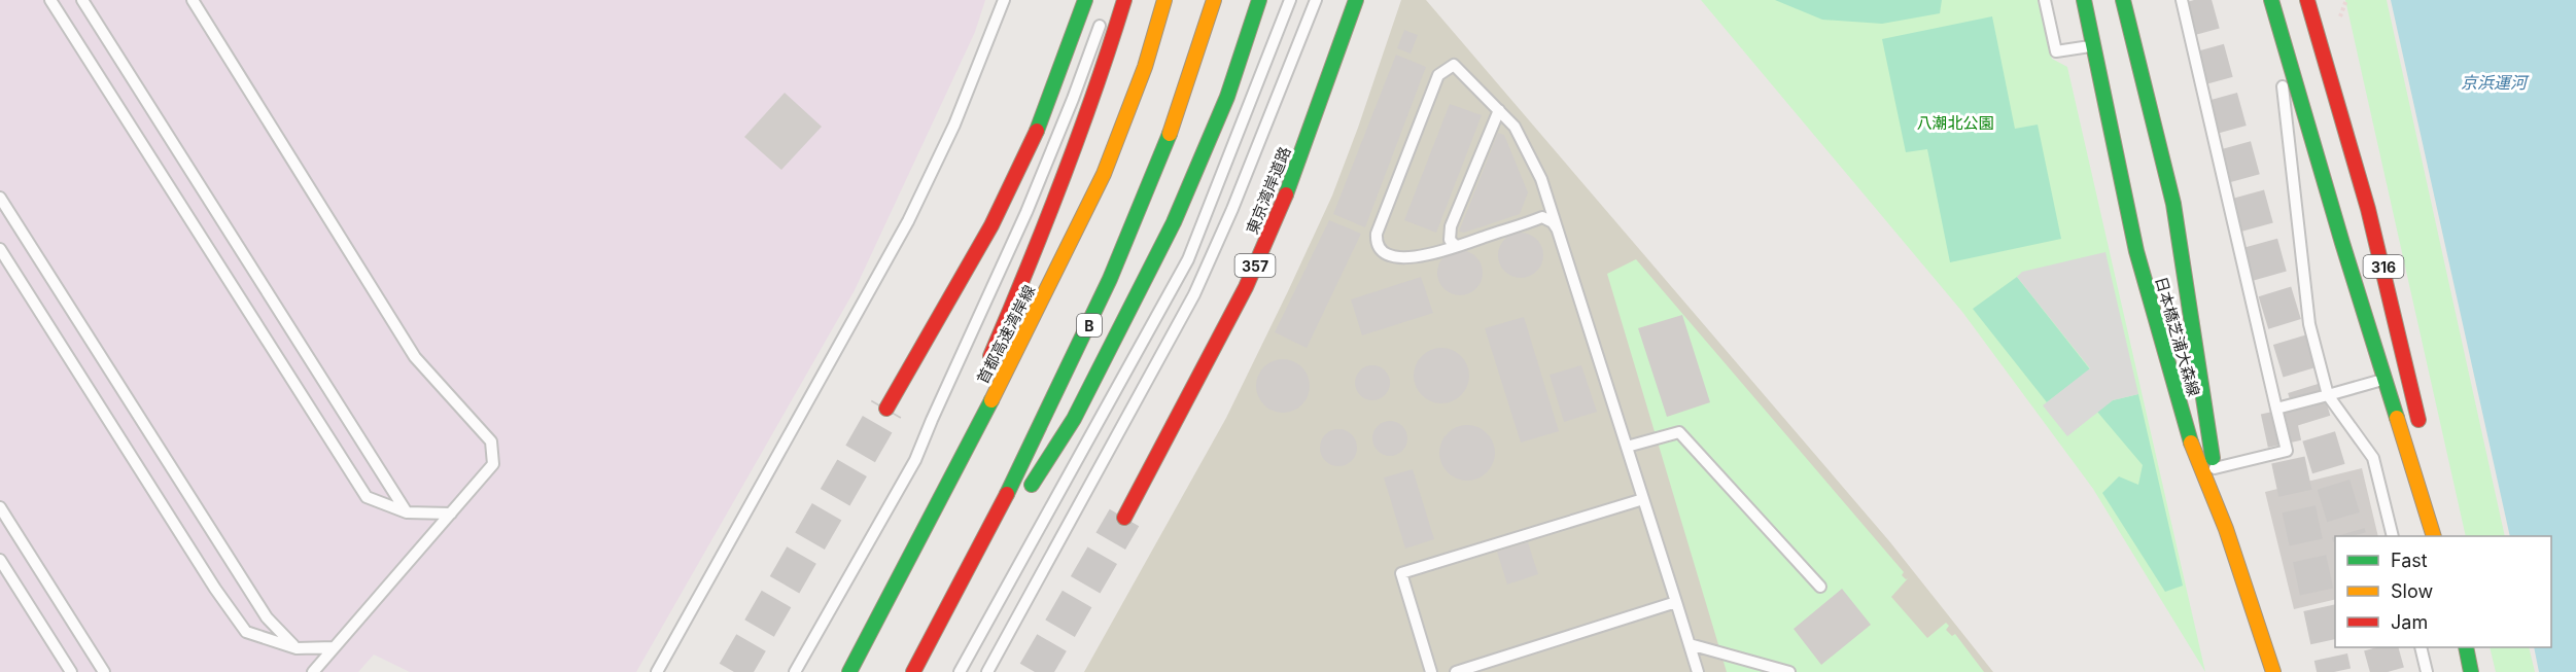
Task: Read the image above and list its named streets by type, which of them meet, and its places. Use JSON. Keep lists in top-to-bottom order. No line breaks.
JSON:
{"streets":{"main road":["東京湾岸道路","357","316","B","首都高速湾岸線","日本橋芝浦大森線"]},"water":["京浜運河"],"parks":["八潮北公園"],"legend":["Fast","Slow","Jam"]}
